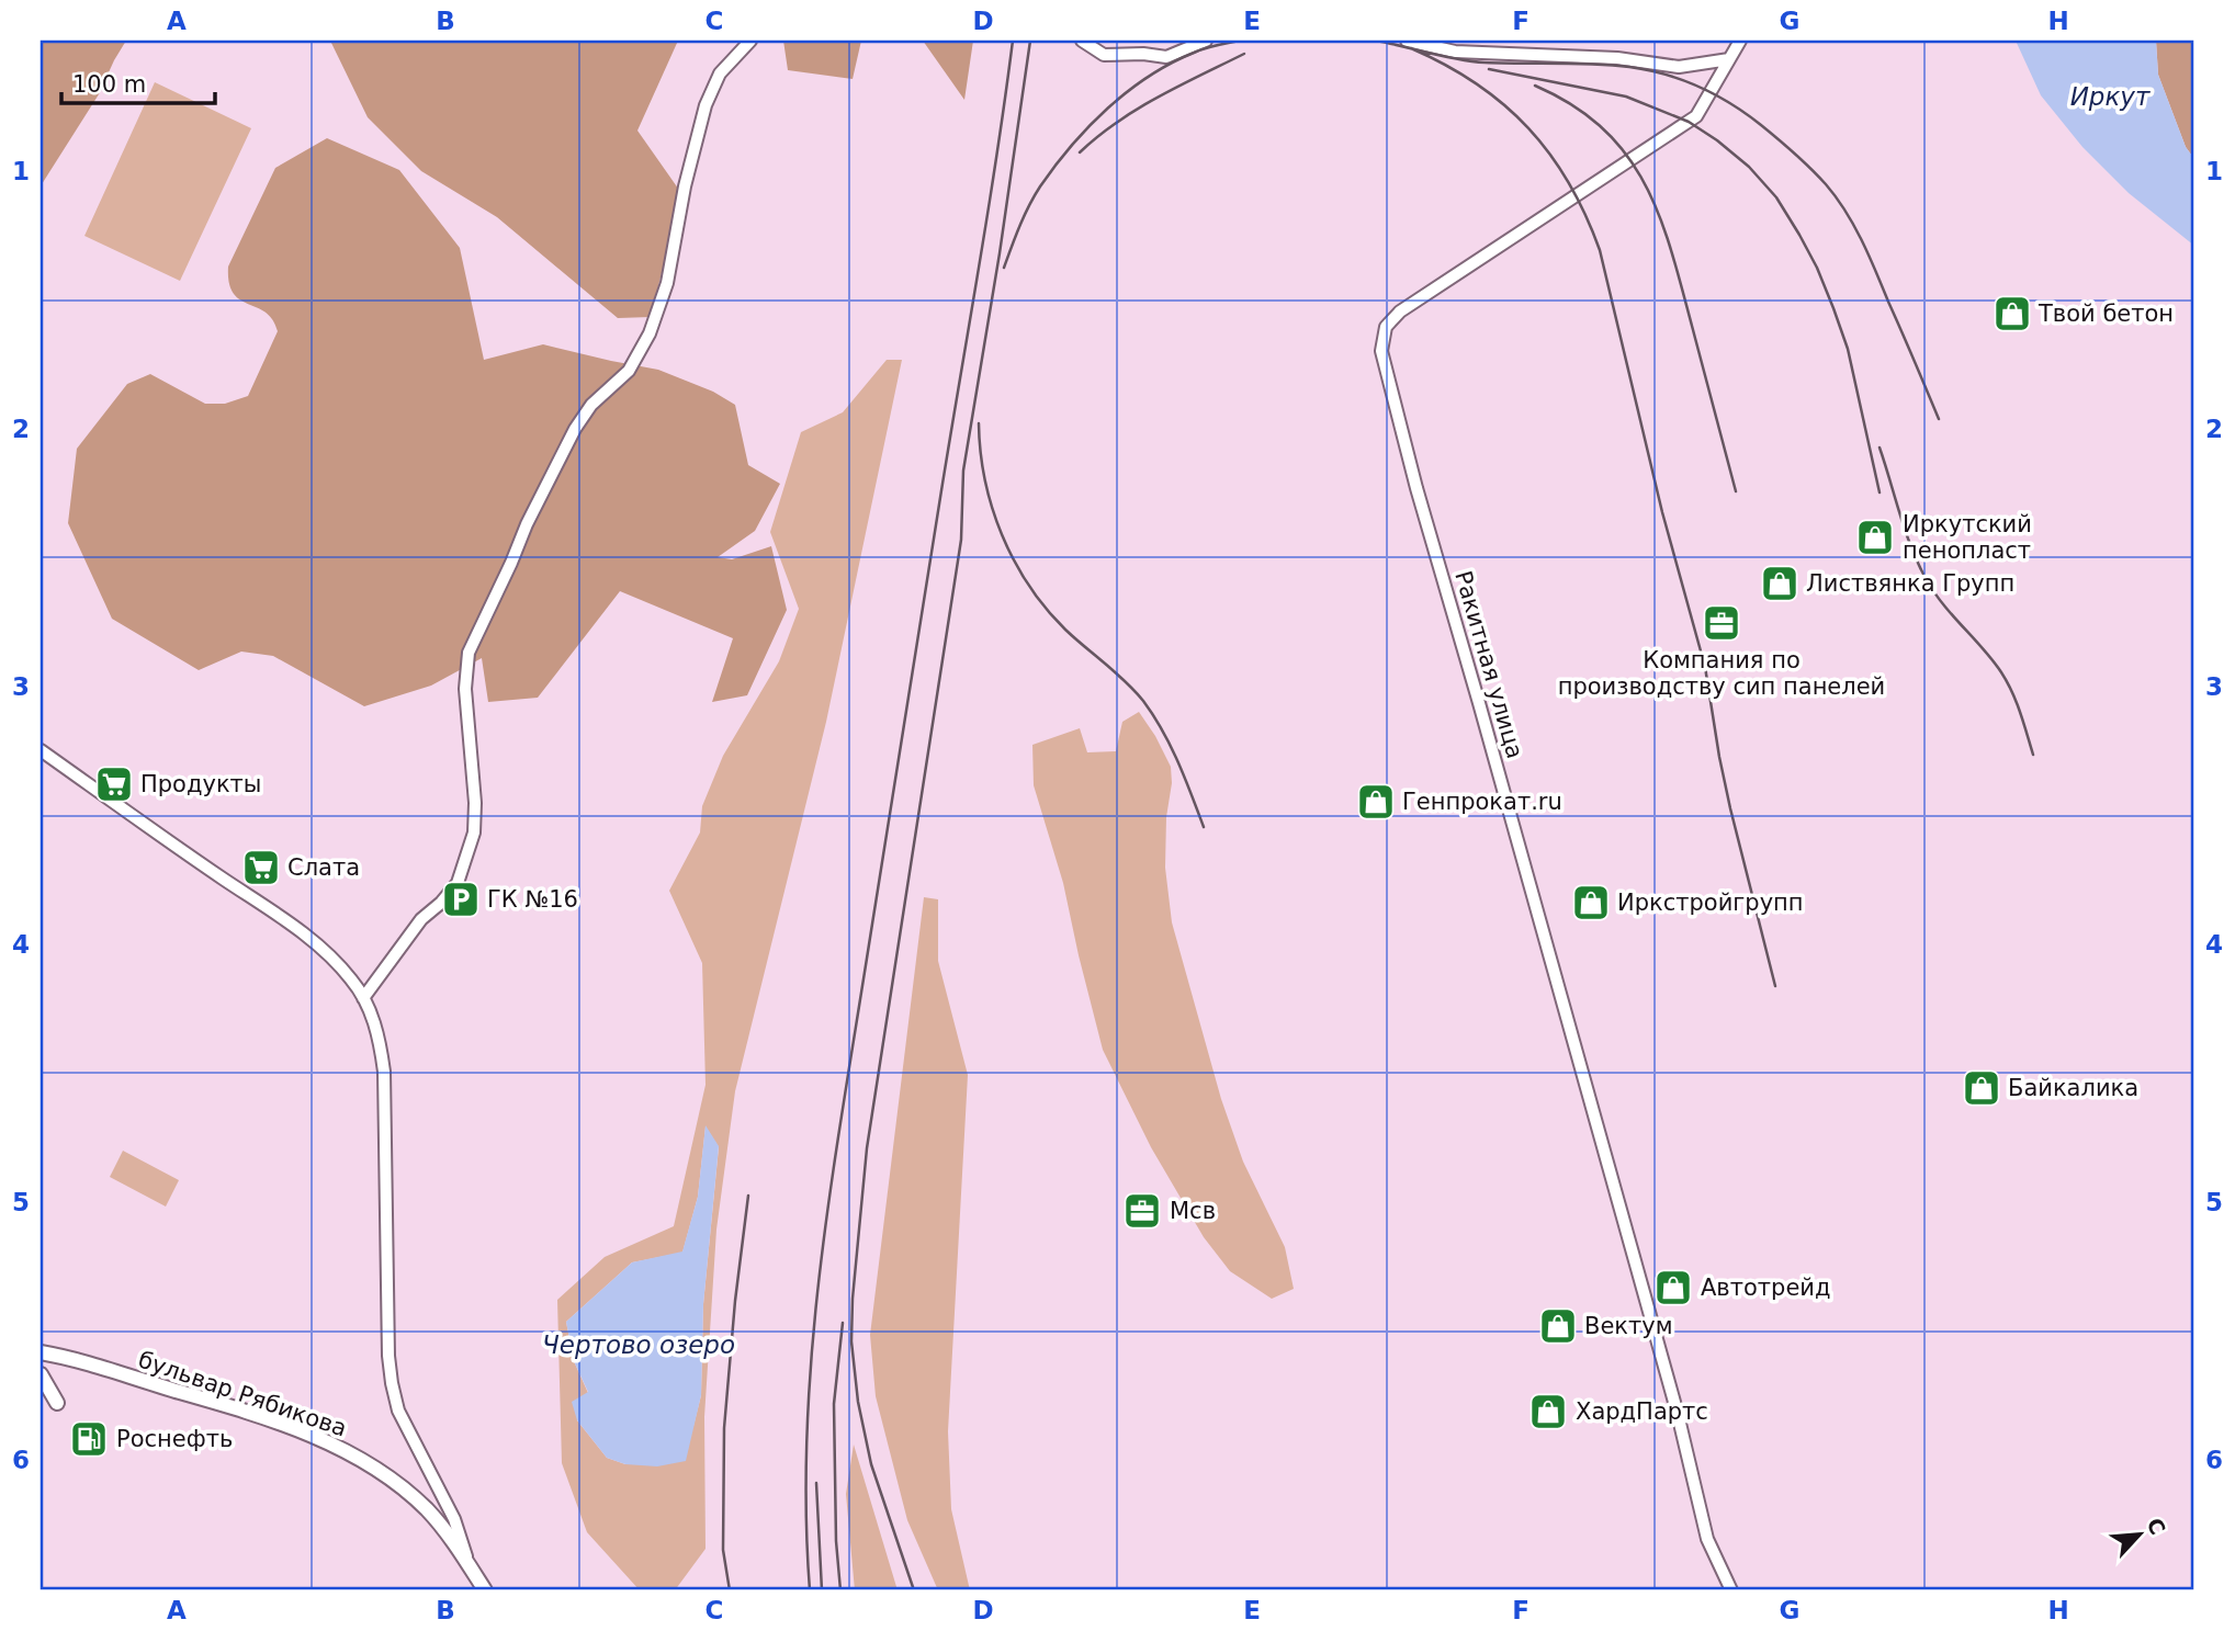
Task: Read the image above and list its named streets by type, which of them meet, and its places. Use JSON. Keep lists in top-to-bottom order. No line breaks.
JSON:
{"streets":{"main road":["бульвар Рябикова"],"street":["Ракитная улица"]},"water":["Иркут","Чертово озеро"],"places":{"shop":["Твой бетон","Иркутский пенопласт","Листвянка Групп","Генпрокат.ru","Иркстройгрупп","Байкалика","Автотрейд","Вектум","ХардПартс"],"office":["Компания по производству сип панелей","Мсв"],"supermarket":["Продукты","Слата"],"parking":["ГК №16"],"fuel station":["Роснефть"]},"scale_bar":"100 m","north":"top right","grid":{"columns":["A","B","C","D","E","F","G","H"],"rows":["1","2","3","4","5","6"]}}
